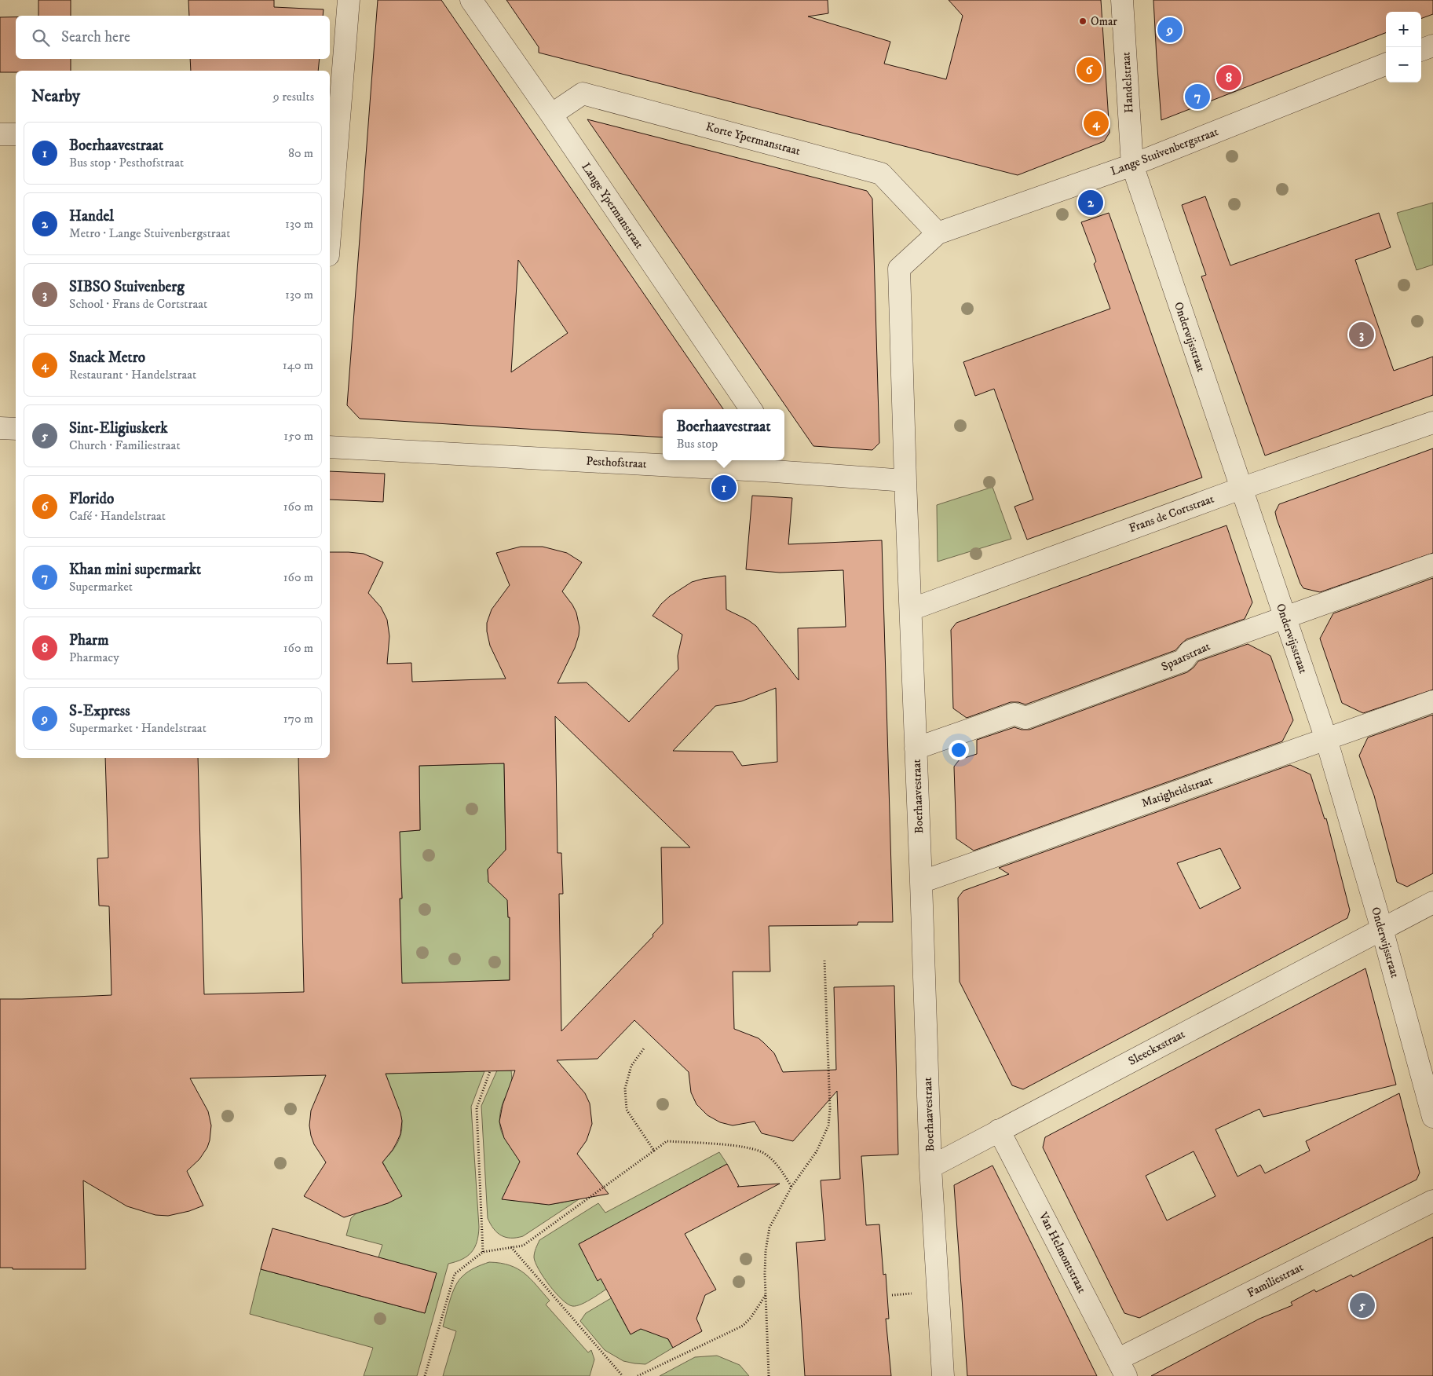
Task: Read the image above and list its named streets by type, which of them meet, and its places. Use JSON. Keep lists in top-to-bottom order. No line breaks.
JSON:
{"streets":{"street":["Handelstraat","Korte Ypermanstraat","Lange Stuivenbergstraat","Lange Ypermanstraat","Onderwijsstraat","Pesthofstraat","Frans de Cortstraat","Spaarstraat","Matigheidstraat","Boerhaavestraat","Sleeckxstraat","Van Helmontstraat","Familiestraat"]},"crossings":[["Handelstraat","Lange Stuivenbergstraat"],["Handelstraat","Onderwijsstraat"],["Korte Ypermanstraat","Lange Stuivenbergstraat"],["Korte Ypermanstraat","Lange Ypermanstraat"],["Korte Ypermanstraat","Boerhaavestraat"],["Lange Stuivenbergstraat","Onderwijsstraat"],["Lange Stuivenbergstraat","Boerhaavestraat"],["Onderwijsstraat","Frans de Cortstraat"],["Onderwijsstraat","Spaarstraat"],["Onderwijsstraat","Matigheidstraat"],["Onderwijsstraat","Sleeckxstraat"],["Pesthofstraat","Boerhaavestraat"],["Frans de Cortstraat","Boerhaavestraat"],["Spaarstraat","Boerhaavestraat"],["Matigheidstraat","Boerhaavestraat"],["Boerhaavestraat","Sleeckxstraat"],["Sleeckxstraat","Van Helmontstraat"],["Van Helmontstraat","Familiestraat"]],"places":["Omar"],"page":{"map_buttons":["+","−"],"pins":["9","6","8","7","4","2","3","1","5"],"search":"Search here","heading":["Nearby","9 results"],"list":[{"mark":"1","name":"Boerhaavestraat","note":"Bus stop · Pesthofstraat","value":"80 m"},{"mark":"2","name":"Handel","note":"Metro · Lange Stuivenbergstraat","value":"130 m"},{"mark":"3","name":"SIBSO Stuivenberg","note":"School · Frans de Cortstraat","value":"130 m"},{"mark":"4","name":"Snack Metro","note":"Restaurant · Handelstraat","value":"140 m"},{"mark":"5","name":"Sint-Eligiuskerk","note":"Church · Familiestraat","value":"150 m"},{"mark":"6","name":"Florido","note":"Café · Handelstraat","value":"160 m"},{"mark":"7","name":"Khan mini supermarkt","note":"Supermarket","value":"160 m"},{"mark":"8","name":"Pharm","note":"Pharmacy","value":"160 m"},{"mark":"9","name":"S-Express","note":"Supermarket · Handelstraat","value":"170 m"}],"popup":["Boerhaavestraat","Bus stop"]}}
